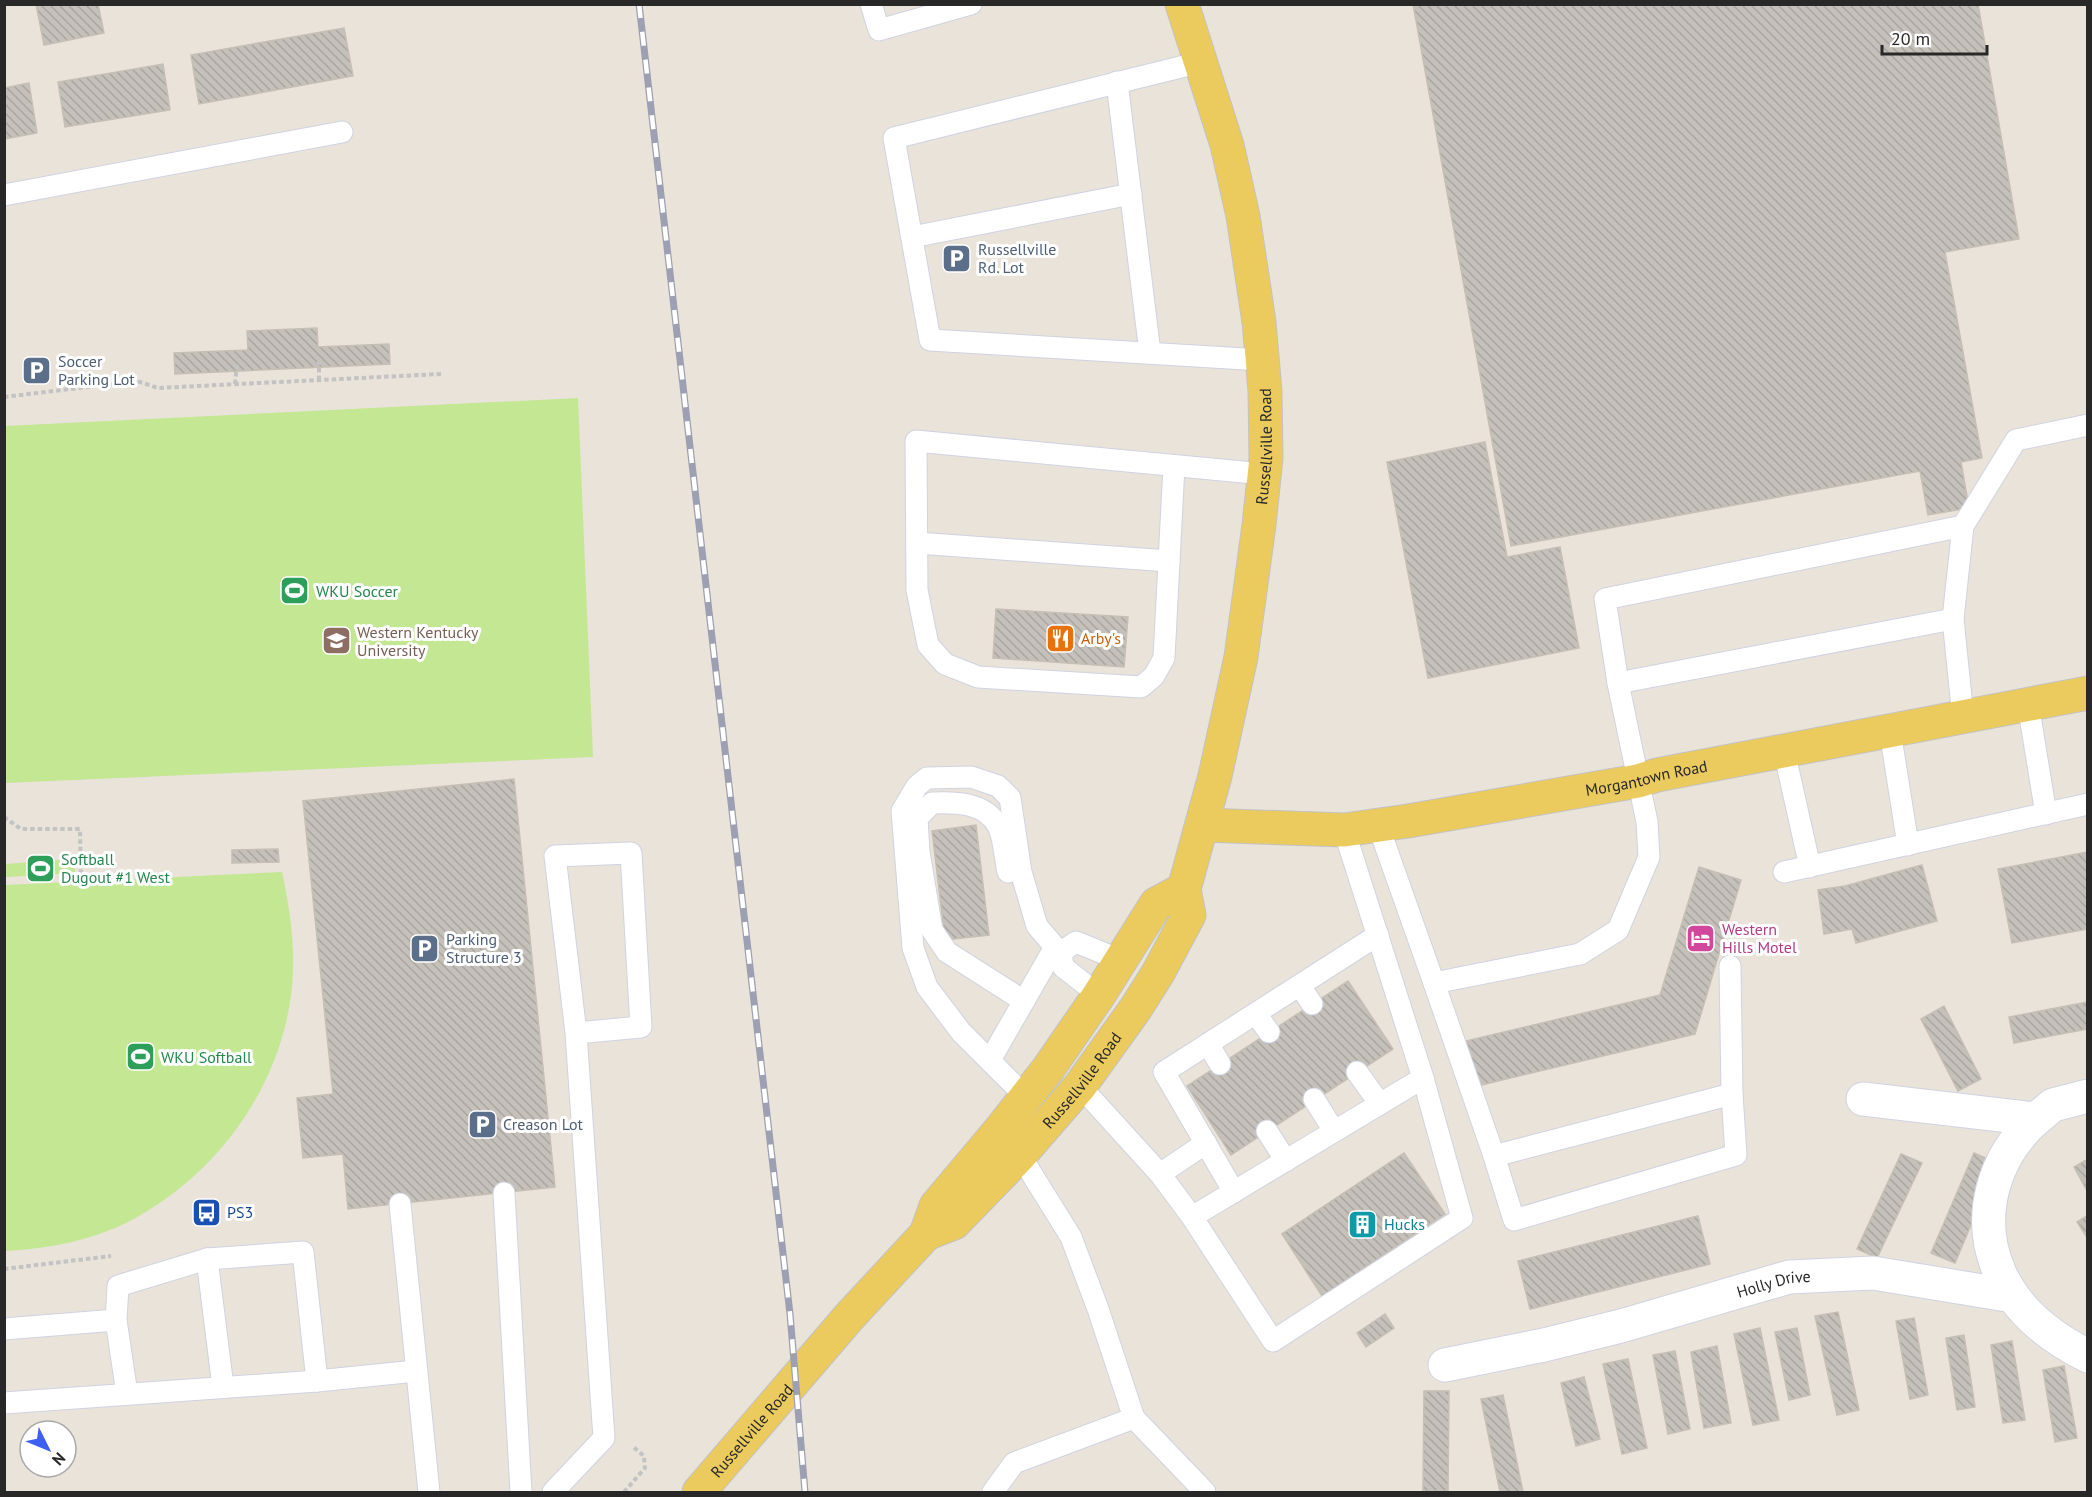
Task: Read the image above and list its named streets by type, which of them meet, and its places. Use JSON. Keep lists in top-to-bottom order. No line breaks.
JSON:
{"streets":{"main road":["Russellville Road","Morgantown Road"],"street":["Holly Drive"]},"crossings":[["Russellville Road","Morgantown Road"]],"places":{"parking":["Russellville Rd. Lot","Soccer Parking Lot","Parking Structure 3","Creason Lot"],"sports":["WKU Soccer","Softball Dugout #1 West","WKU Softball"],"restaurant":["Arby's"],"school or university":["Western Kentucky University"],"hotel":["Western Hills Motel"],"bus stop":["PS3"],"building":["Hucks"]},"scale_bar":"20 m","north":"bottom right"}
